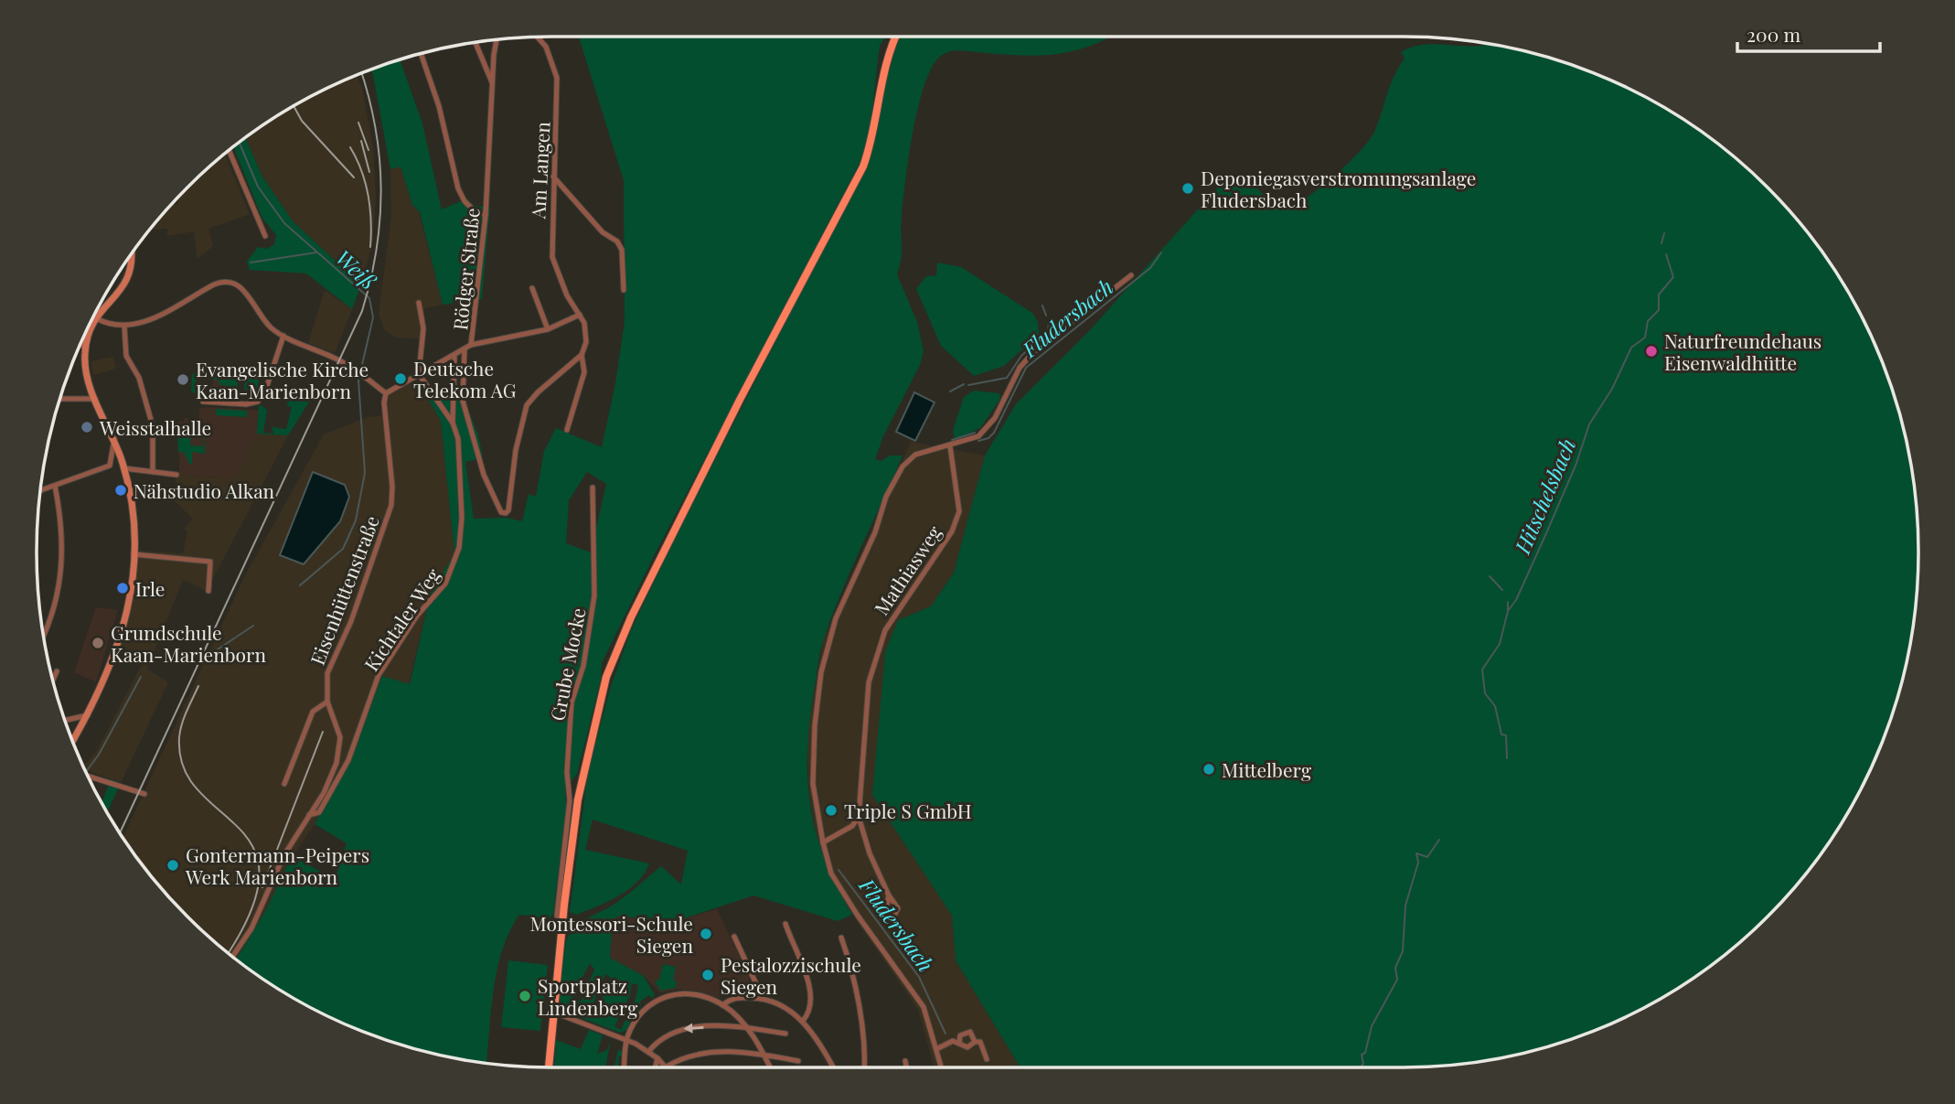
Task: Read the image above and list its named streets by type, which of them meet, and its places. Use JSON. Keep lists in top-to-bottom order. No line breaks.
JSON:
{"streets":{"street":["Am Langen","Rödger Straße","Mathiasweg","Eisenhüttenstraße","Kichtaler Weg","Grube Mocke"]},"crossings":[["Rödger Straße","Eisenhüttenstraße"],["Rödger Straße","Kichtaler Weg"],["Eisenhüttenstraße","Kichtaler Weg"]],"water":["Weiß","Fludersbach","Hitschelsbach"],"places":["Deponiegasverstromungsanlage Fludersbach","Naturfreundehaus Eisenwaldhütte","Deutsche Telekom AG","Evangelische Kirche Kaan-Marienborn","Weisstalhalle","Nähstudio Alkan","Irle","Grundschule Kaan-Marienborn","Mittelberg","Triple S GmbH","Gontermann-Peipers Werk Marienborn","Montessori-Schule Siegen","Pestalozzischule Siegen","Sportplatz Lindenberg"],"scale_bar":"200 m"}
